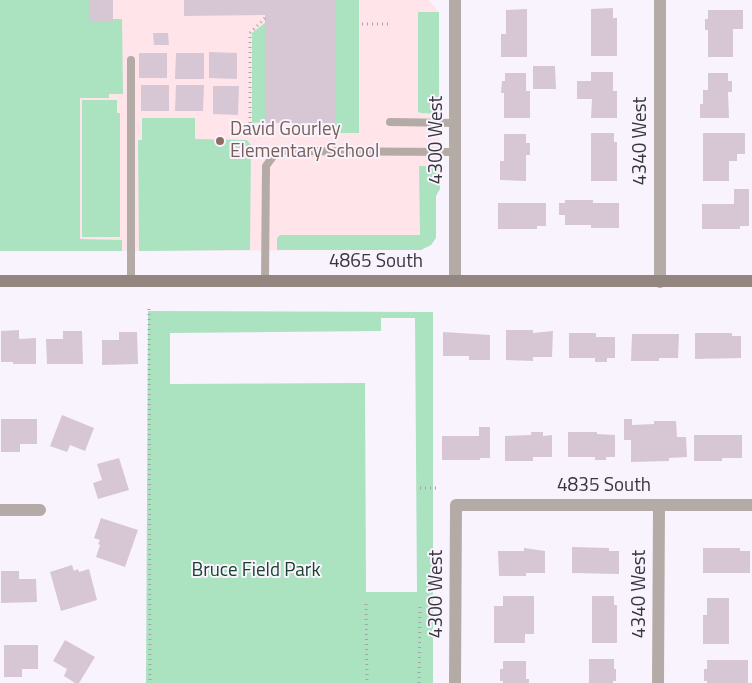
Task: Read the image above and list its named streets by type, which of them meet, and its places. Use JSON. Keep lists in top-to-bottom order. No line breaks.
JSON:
{"streets":{"street":["4300 West","4340 West","4865 South","4835 South"]},"crossings":[["4300 West","4865 South"],["4300 West","4835 South"],["4340 West","4865 South"],["4340 West","4835 South"]],"parks":["Bruce Field Park"],"places":["David Gourley Elementary School"]}
